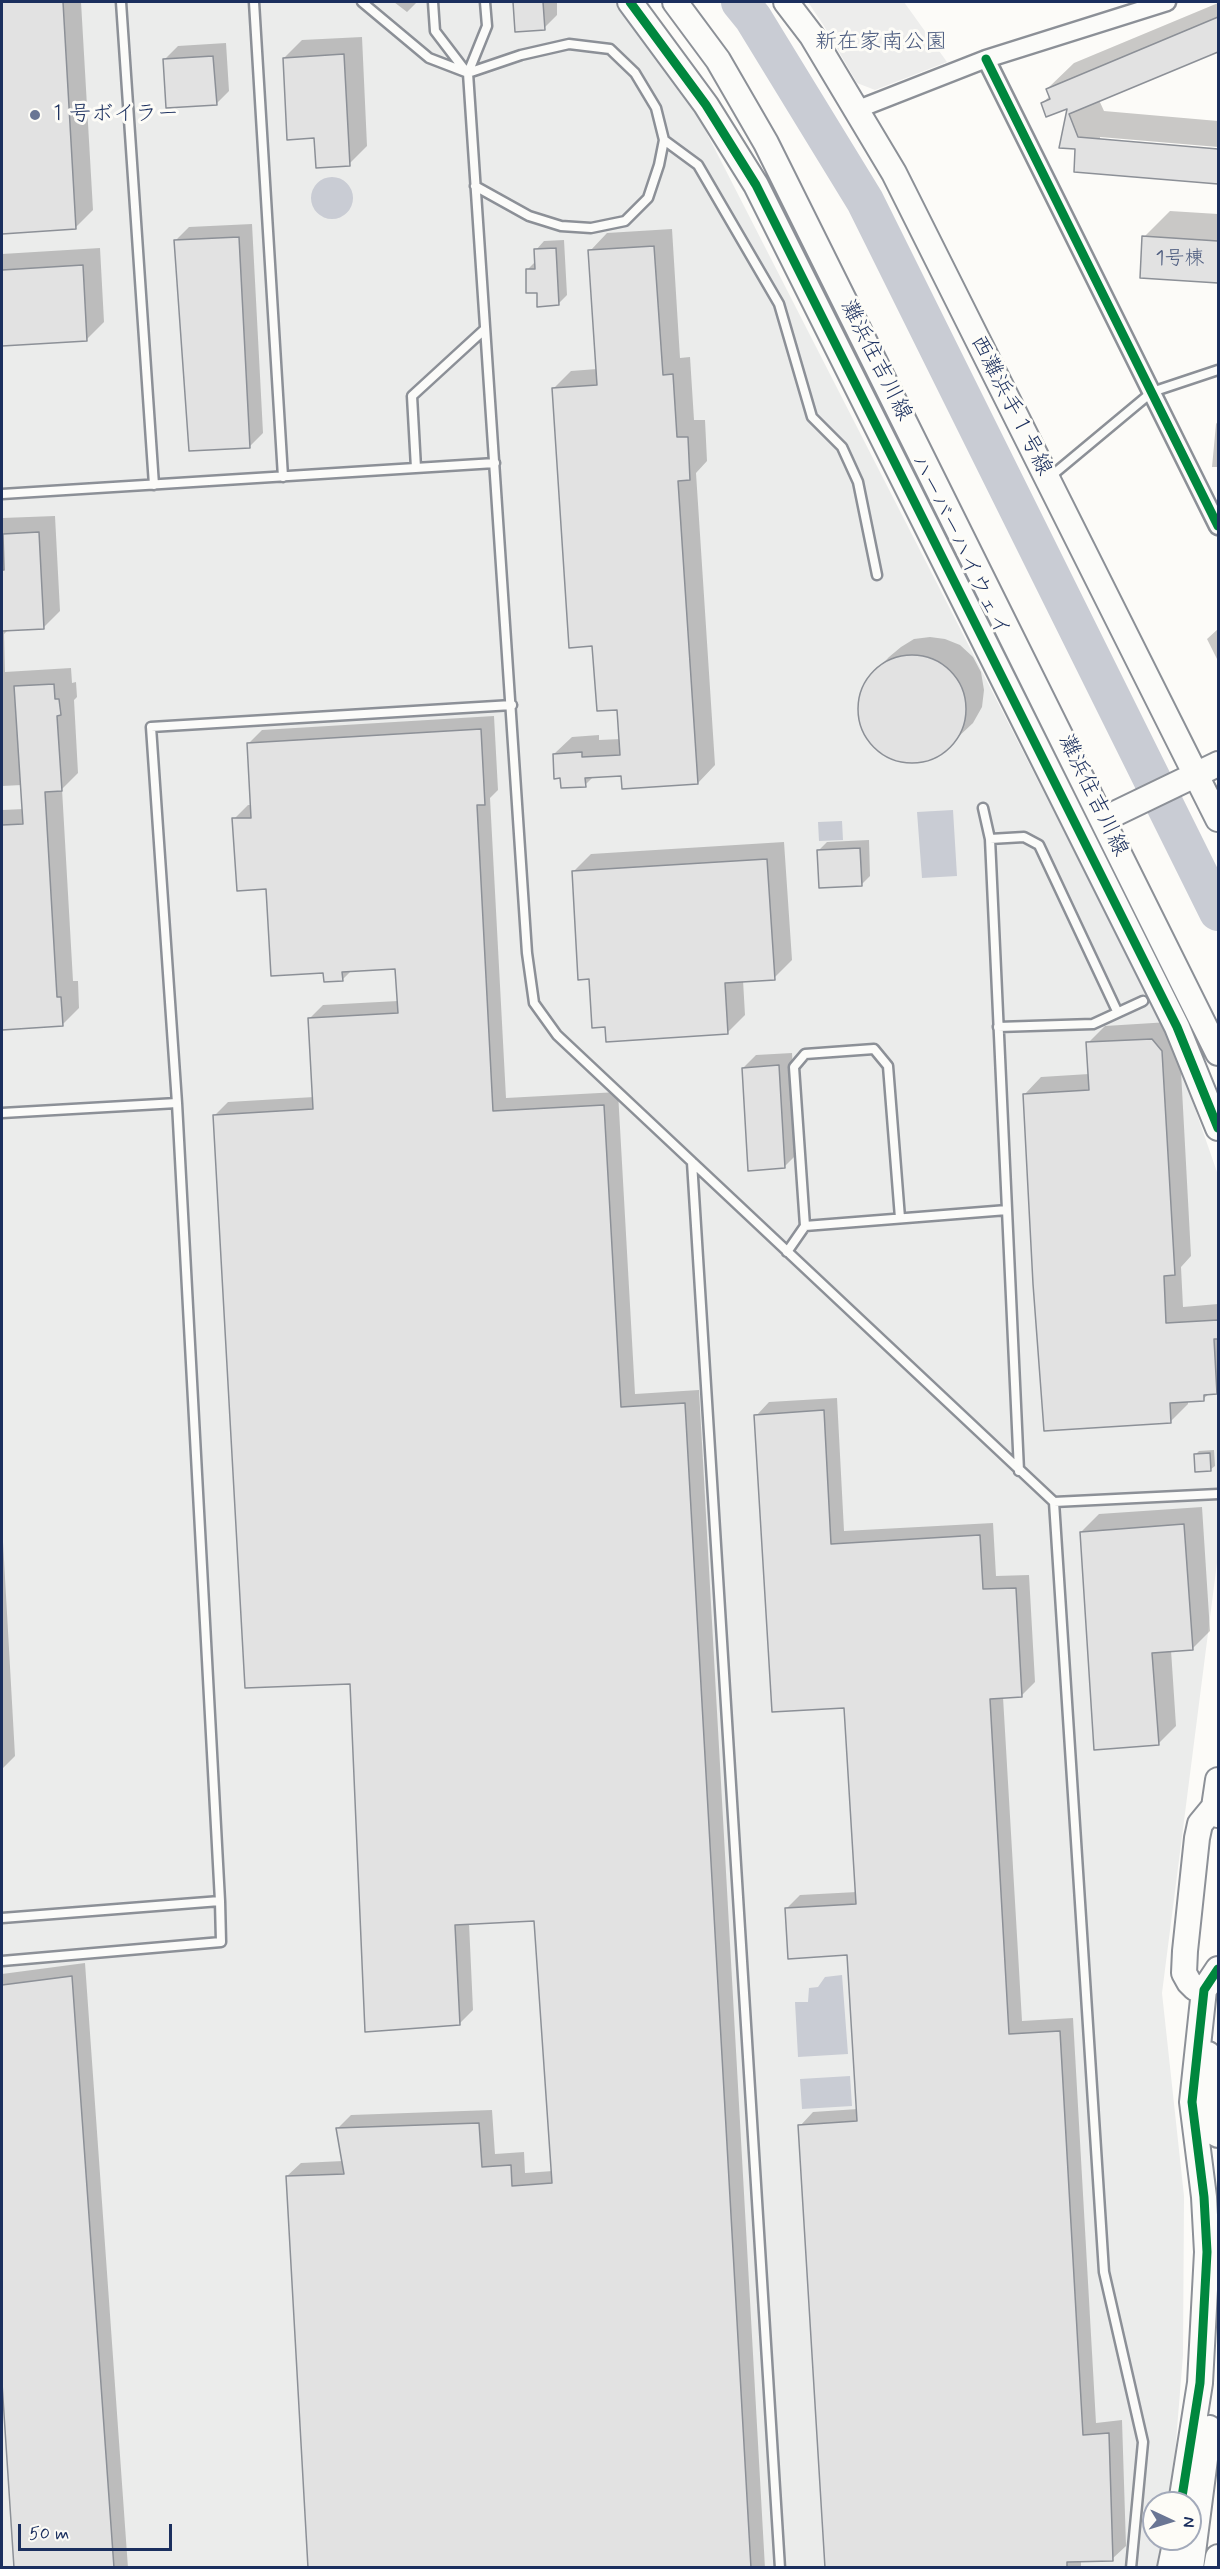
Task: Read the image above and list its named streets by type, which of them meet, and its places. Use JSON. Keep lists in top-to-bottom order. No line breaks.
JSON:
{"streets":{"street":["灘浜住吉川線","西灘浜手１号線","ハーバーハイウェイ"]},"parks":["新在家南公園"],"places":["１号ボイラー"],"house_numbers":["1号棟"],"scale_bar":"50 m","north":"right"}
